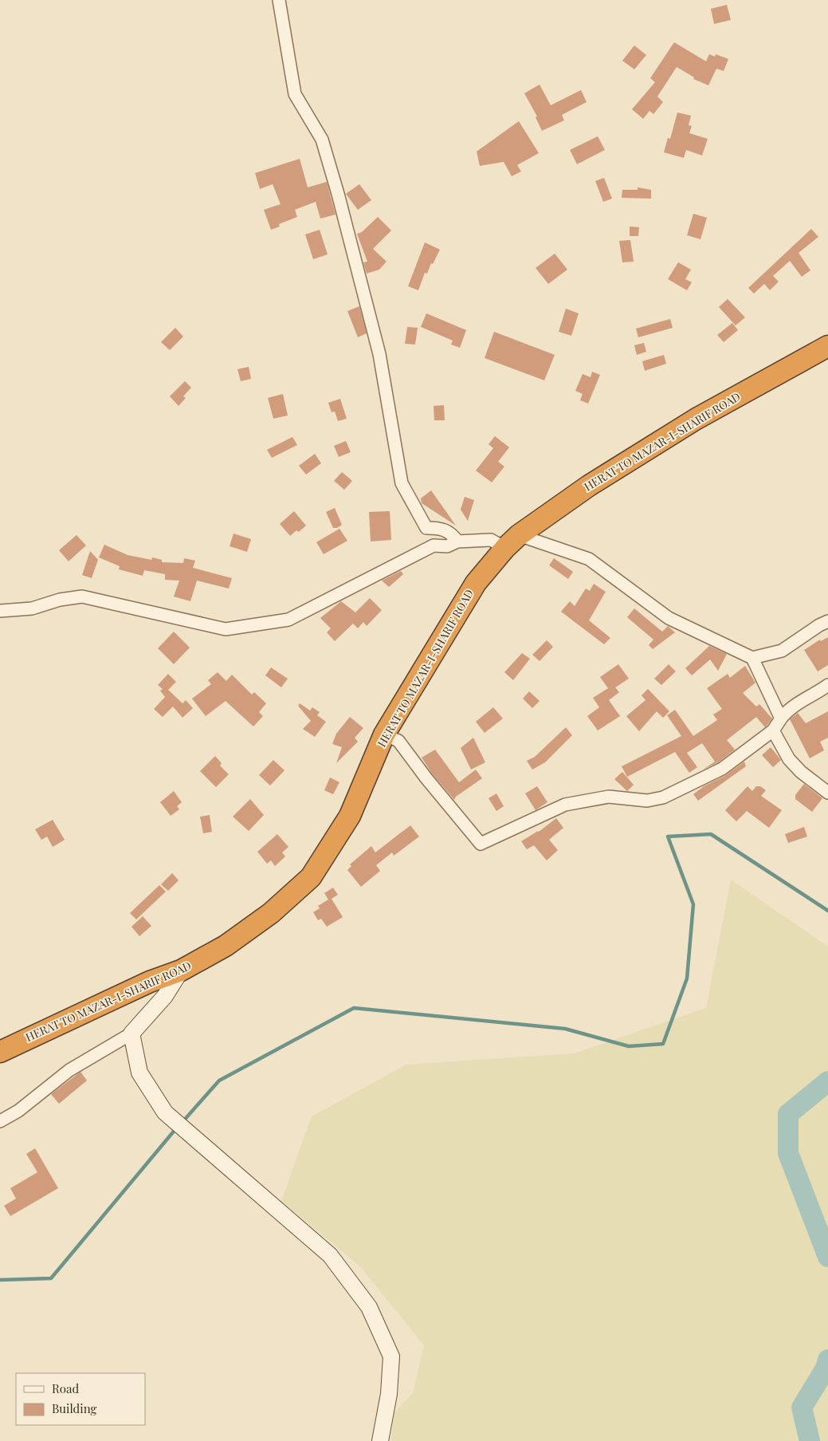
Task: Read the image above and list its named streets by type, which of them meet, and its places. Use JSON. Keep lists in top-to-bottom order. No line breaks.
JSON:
{"streets":{"highway":["HERAT TO MAZAR-I-SHARIF ROAD"]},"legend":["Road","Building"]}
